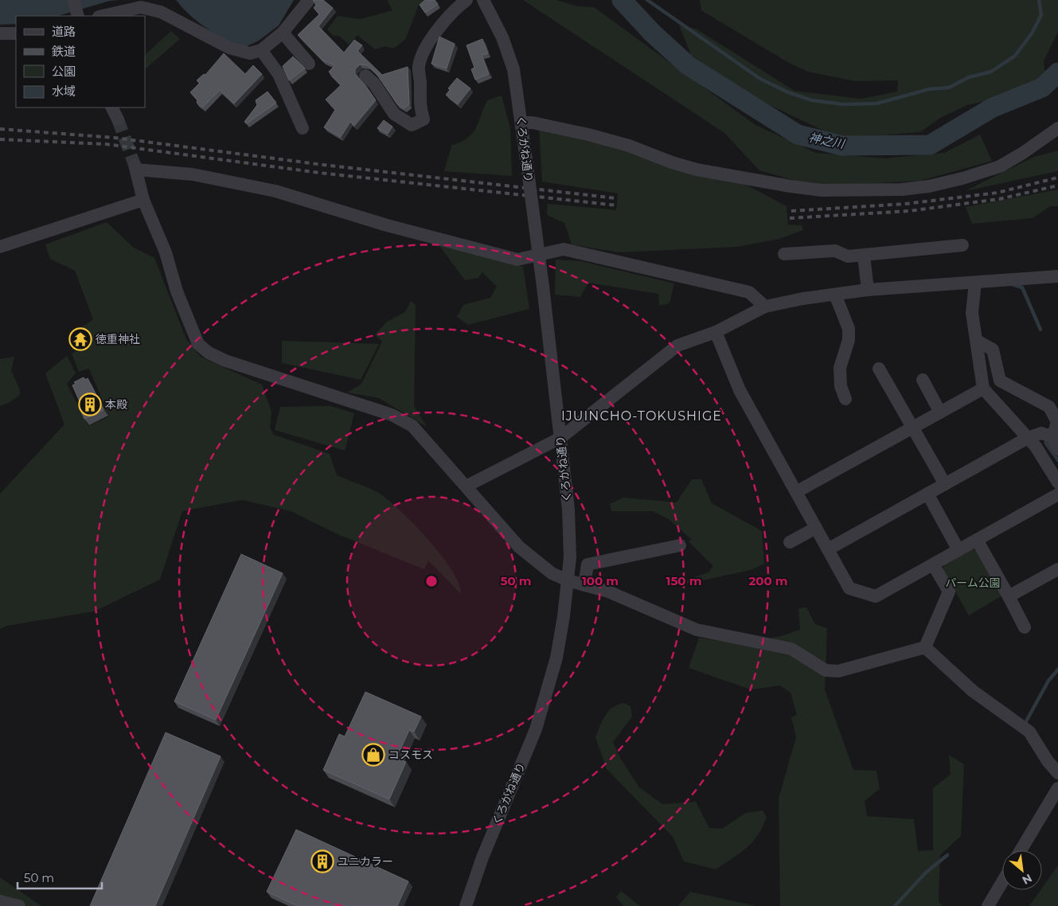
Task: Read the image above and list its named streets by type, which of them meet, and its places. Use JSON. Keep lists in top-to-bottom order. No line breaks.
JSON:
{"streets":{"street":["くろがね通り"]},"districts":["IJUINCHO-TOKUSHIGE"],"water":["神之川"],"parks":["パーム公園"],"places":{"temple":["徳重神社"],"building":["本殿","ユニカラー"],"shop":["コスモス"]},"legend":["道路","鉄道","公園","水域"],"scale_bar":"50 m","north":"bottom right","rings":["50 m","100 m","150 m","200 m"]}
